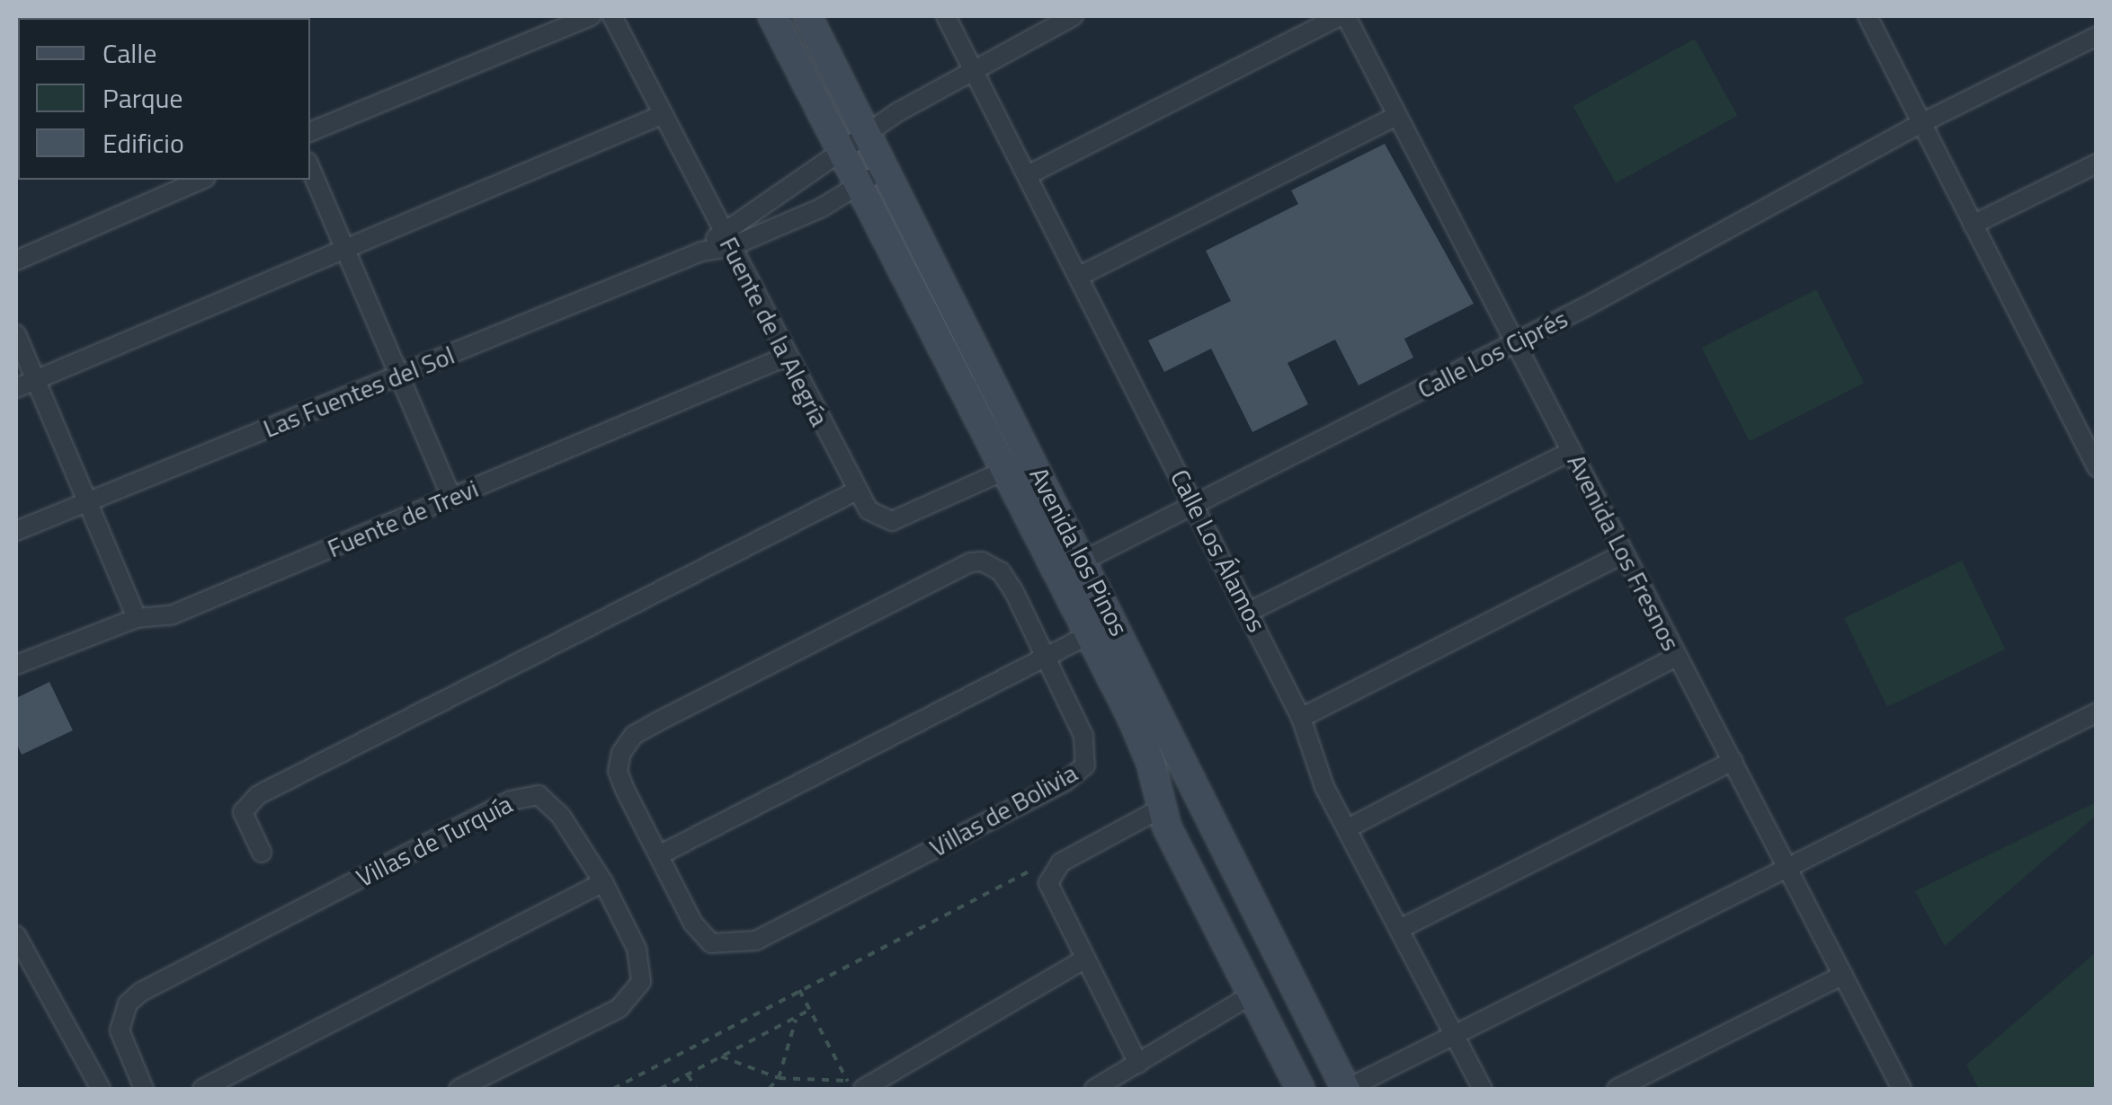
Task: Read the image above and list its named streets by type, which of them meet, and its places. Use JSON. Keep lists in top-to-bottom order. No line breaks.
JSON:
{"streets":{"street":["Fuente de la Alegría","Calle Los Ciprés","Las Fuentes del Sol","Fuente de Trevi","Calle Los Álamos","Avenida los Pinos","Avenida Los Fresnos","Villas de Bolivia","Villas de Turquía"]},"crossings":[["Fuente de la Alegría","Las Fuentes del Sol"],["Fuente de la Alegría","Fuente de Trevi"],["Fuente de la Alegría","Avenida los Pinos"],["Calle Los Ciprés","Calle Los Álamos"],["Calle Los Ciprés","Avenida los Pinos"],["Calle Los Ciprés","Avenida Los Fresnos"],["Las Fuentes del Sol","Calle Los Álamos"],["Las Fuentes del Sol","Avenida los Pinos"]],"legend":["Calle","Parque","Edificio"]}
